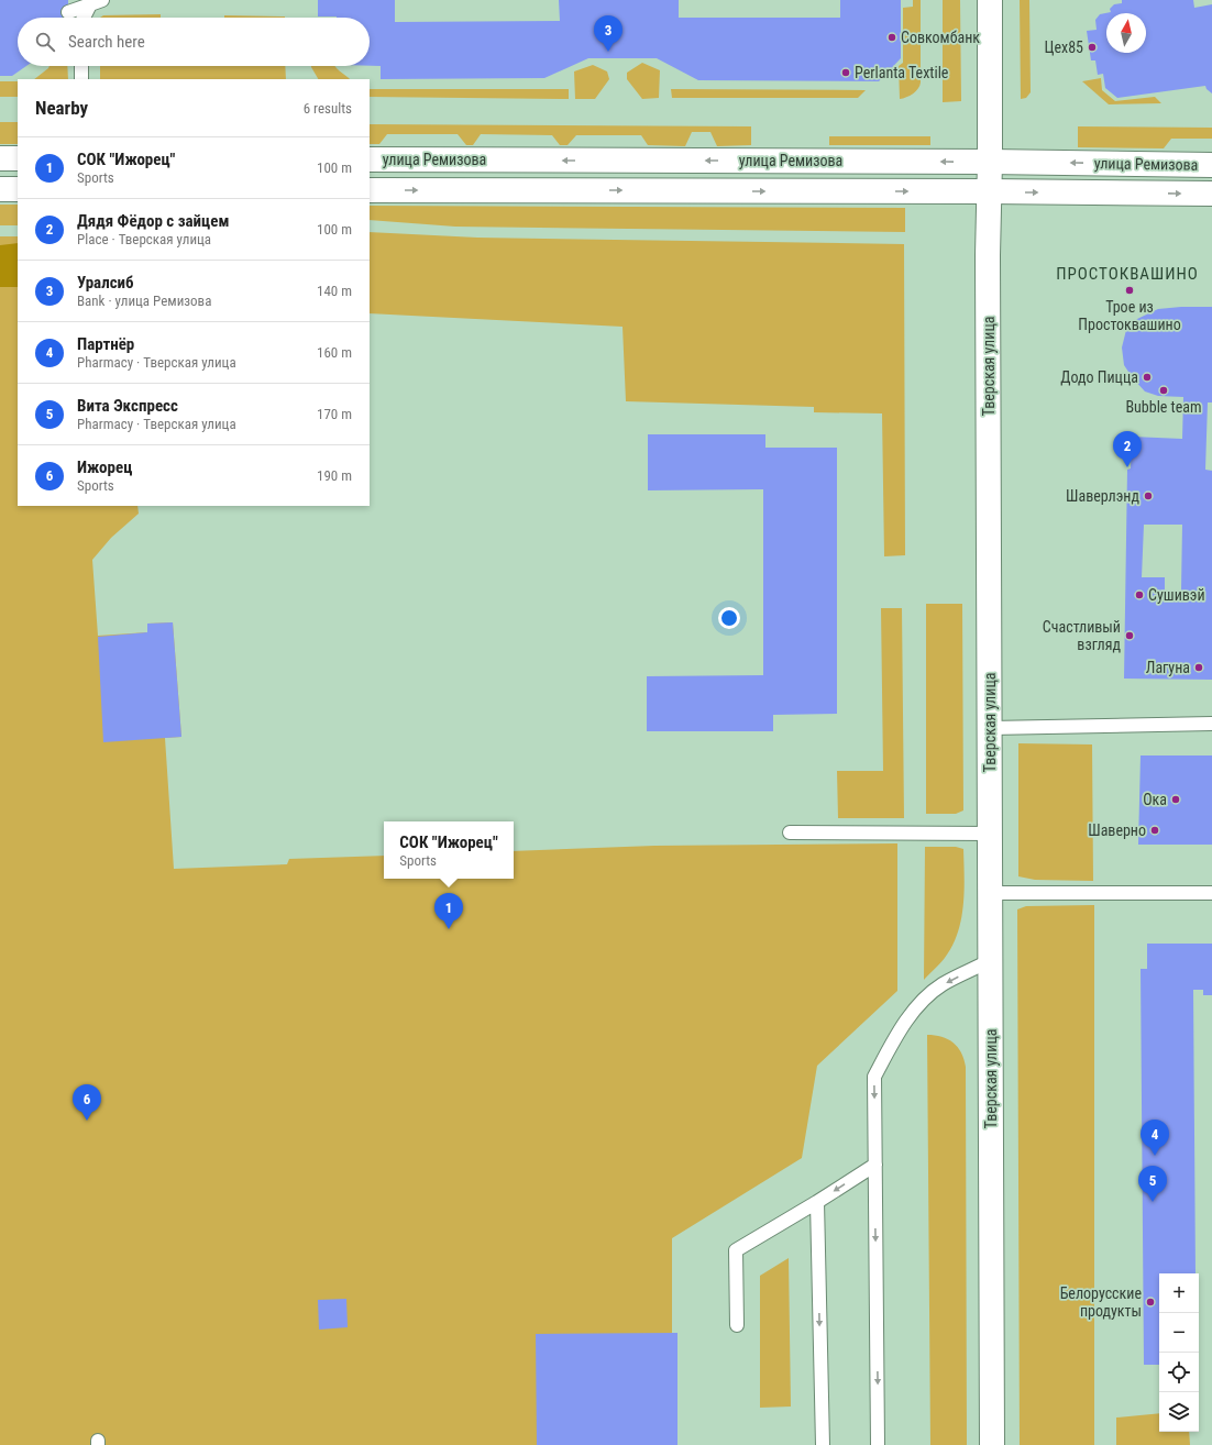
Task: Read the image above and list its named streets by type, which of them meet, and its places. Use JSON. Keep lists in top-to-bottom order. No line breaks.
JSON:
{"streets":{"main road":["улица Ремизова","Тверская улица"]},"crossings":[["улица Ремизова","Тверская улица"]],"districts":["ПРОСТОКВАШИНО"],"places":["Совкомбанк","Цех85","Perlanta Textile","Трое из Простоквашино","Додо Пицца","Bubble team","Шаверлэнд","Сушивэй","Счастливый взгляд","Лагуна","Ока","Шаверно","Белорусские продукты"],"north":"top","page":{"pins":["3","2","1","6","4","5"],"search":"Search here","heading":["Nearby","6 results"],"list":[{"mark":"1","name":"СОК \"Ижорец\"","note":"Sports","value":"100 m"},{"mark":"2","name":"Дядя Фёдор с зайцем","note":"Place · Тверская улица","value":"100 m"},{"mark":"3","name":"Уралсиб","note":"Bank · улица Ремизова","value":"140 m"},{"mark":"4","name":"Партнёр","note":"Pharmacy · Тверская улица","value":"160 m"},{"mark":"5","name":"Вита Экспресс","note":"Pharmacy · Тверская улица","value":"170 m"},{"mark":"6","name":"Ижорец","note":"Sports","value":"190 m"}],"popup":["СОК \"Ижорец\"","Sports"],"map_buttons":["+","−"]}}
